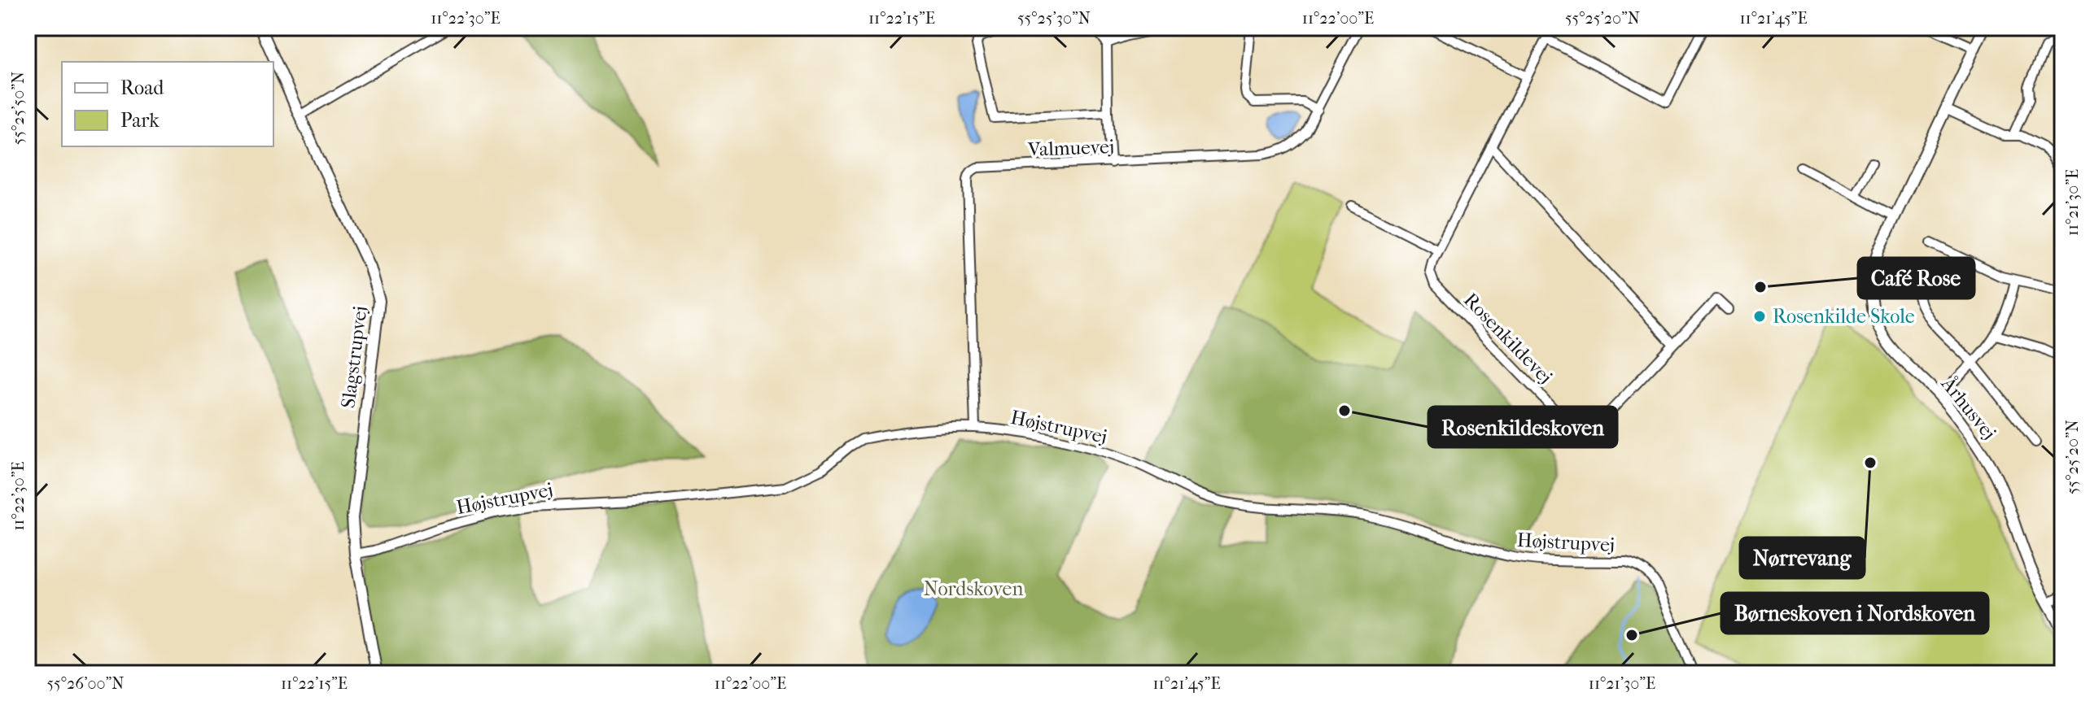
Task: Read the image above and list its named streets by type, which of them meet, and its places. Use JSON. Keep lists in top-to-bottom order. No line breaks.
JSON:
{"streets":{"street":["Valmuevej","Rosenkildevej","Slagstrupvej","Århusvej","Højstrupvej"]},"crossings":[["Valmuevej","Højstrupvej"],["Slagstrupvej","Højstrupvej"]],"parks":["Nordskoven"],"places":["Café Rose","Rosenkilde Skole","Rosenkildeskoven","Nørrevang","Børneskoven i Nordskoven"],"legend":["Road","Park"],"coordinates":["11°22'30\"E","11°22'15\"E","55°25'30\"N","11°22'00\"E","55°25'20\"N","11°21'45\"E","55°25'50\"N","11°21'30\"E","55°26'00\"N"]}
